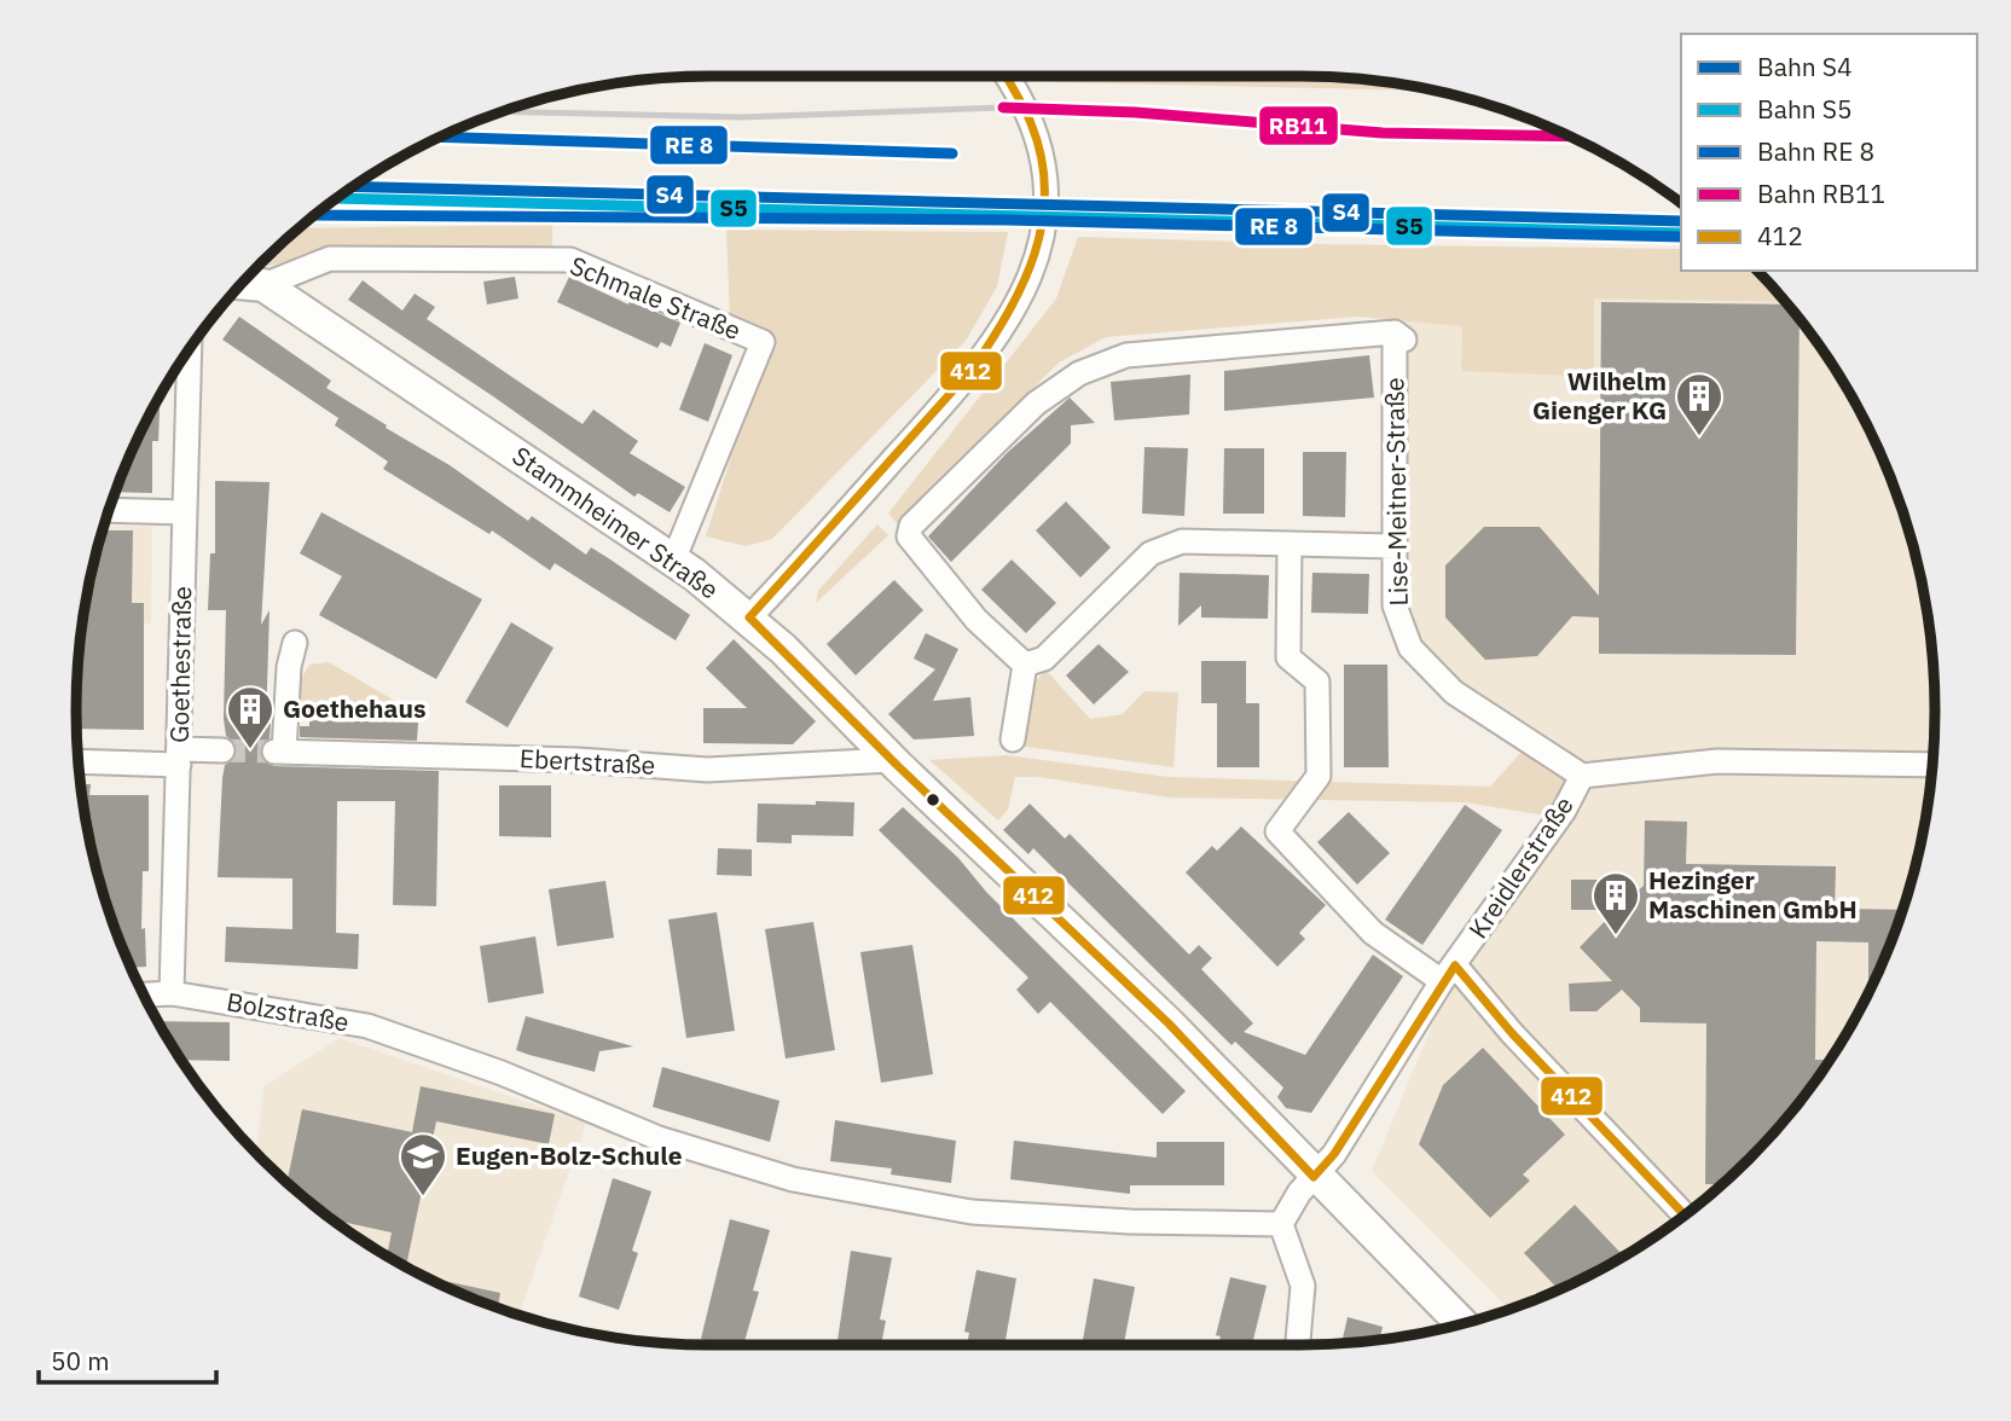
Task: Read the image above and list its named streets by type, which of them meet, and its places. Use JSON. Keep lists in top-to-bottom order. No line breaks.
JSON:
{"streets":{"main road":["Stammheimer Straße"],"street":["Schmale Straße","Lise-Meitner-Straße","Goethestraße","Ebertstraße","Kreidlerstraße","Bolzstraße"]},"crossings":[["Schmale Straße","Stammheimer Straße"],["Lise-Meitner-Straße","Kreidlerstraße"],["Stammheimer Straße","Ebertstraße"],["Stammheimer Straße","Kreidlerstraße"],["Goethestraße","Bolzstraße"]],"places":{"building":["Wilhelm Gienger KG","Goethehaus","Hezinger Maschinen GmbH"],"school or university":["Eugen-Bolz-Schule"]},"lines":["transit line 412","rail line RB11","rail line S4","rail line S5"],"legend":["Bahn S4","Bahn S5","Bahn RE 8","Bahn RB11","412"],"scale_bar":"50 m"}
